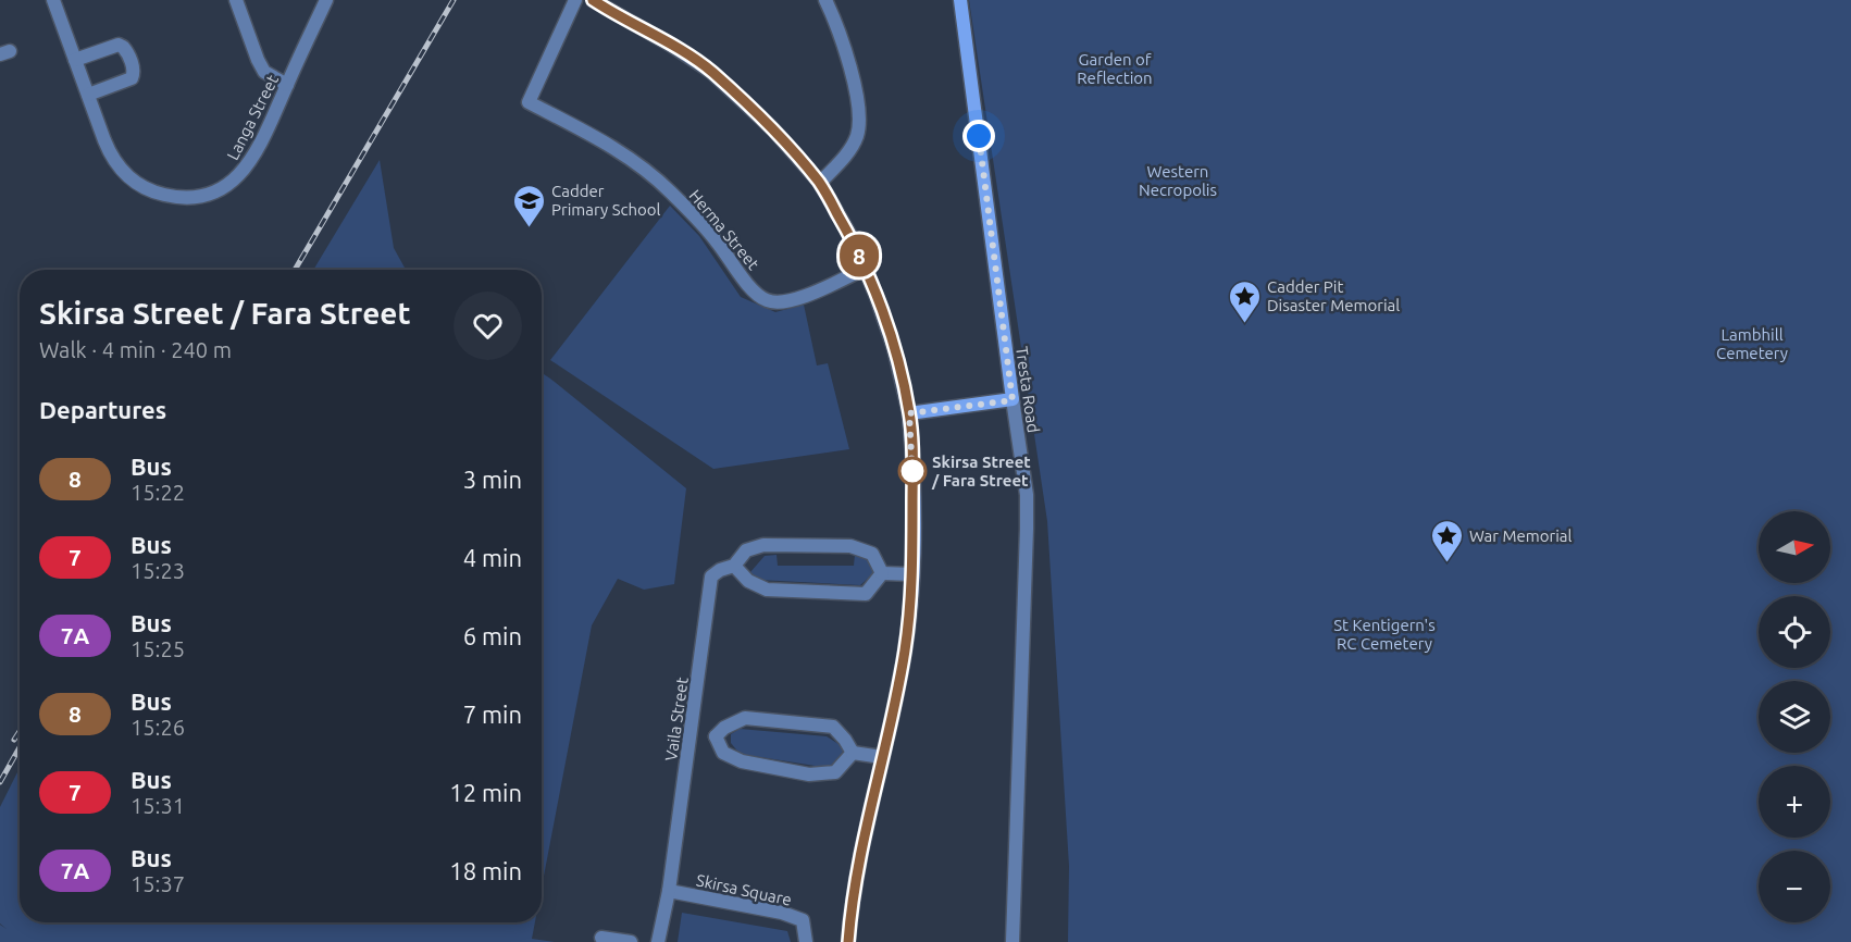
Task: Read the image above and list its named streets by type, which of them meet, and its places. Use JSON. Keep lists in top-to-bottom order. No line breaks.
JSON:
{"streets":{"street":["Langa Street","Herma Street","Tresta Road","Vaila Street","Skirsa Square"]},"crossings":[["Vaila Street","Skirsa Square"]],"parks":["Garden of Reflection","Western Necropolis","Lambhill Cemetery","St Kentigern's RC Cemetery"],"places":{"school or university":["Cadder Primary School"],"place":["Cadder Pit Disaster Memorial","War Memorial"],"other":["Skirsa Street / Fara Street"]},"lines":["bus line 8"],"north":"right","page":{"on_map":"8","heading":[["Skirsa Street / Fara Street","Walk · 4 min · 240 m"],"Departures"],"list":[{"mark":"8","name":"Bus","note":"15:22","value":"3 min"},{"mark":"7","name":"Bus","note":"15:23","value":"4 min"},{"mark":"7A","name":"Bus","note":"15:25","value":"6 min"},{"mark":"8","name":"Bus","note":"15:26","value":"7 min"},{"mark":"7","name":"Bus","note":"15:31","value":"12 min"},{"mark":"7A","name":"Bus","note":"15:37","value":"18 min"}],"map_buttons":["+","−"]}}
